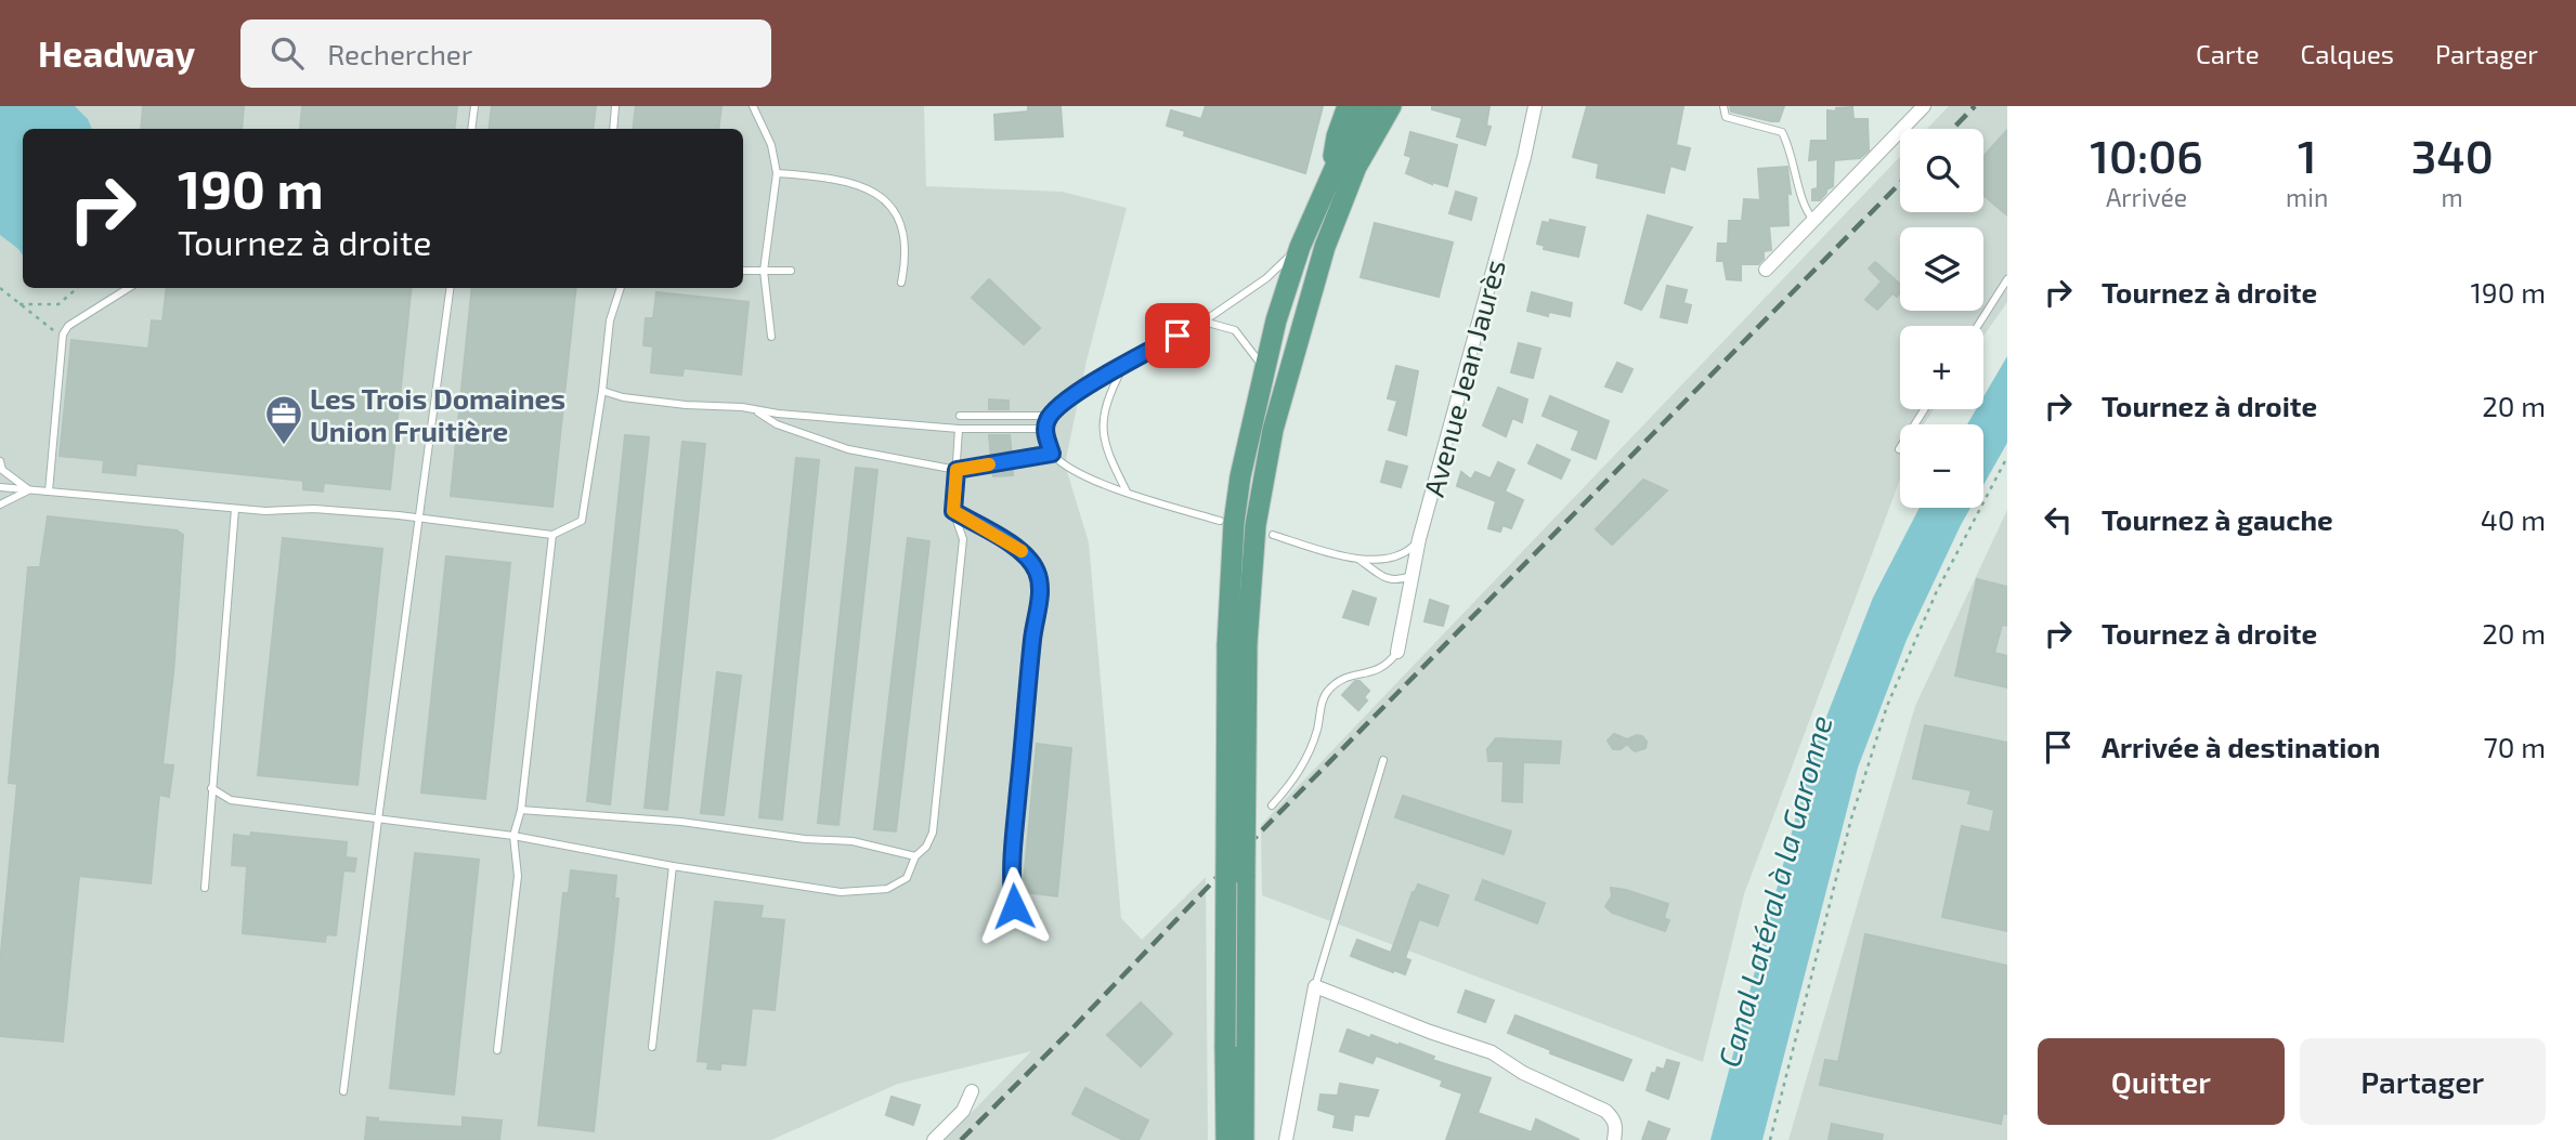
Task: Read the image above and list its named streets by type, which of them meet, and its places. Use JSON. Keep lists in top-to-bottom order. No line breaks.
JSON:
{"streets":{"street":["Avenue Jean Jaurès"]},"water":["Canal Latéral à la Garonne"],"places":{"office":["Les Trois Domaines Union Fruitière"]},"page":{"header":"Headway","search":"Rechercher","nav":["Carte","Calques","Partager"],"eta":["10:06","Arrivée","1","min","340","m"],"map_buttons":["+","−"],"turn":["190 m","Tournez à droite"],"list":[{"name":"Tournez à droite","value":"190 m"},{"name":"Tournez à droite","value":"20 m"},{"name":"Tournez à gauche","value":"40 m"},{"name":"Tournez à droite","value":"20 m"},{"name":"Arrivée à destination","value":"70 m"}],"buttons":["Quitter","Partager"]}}
